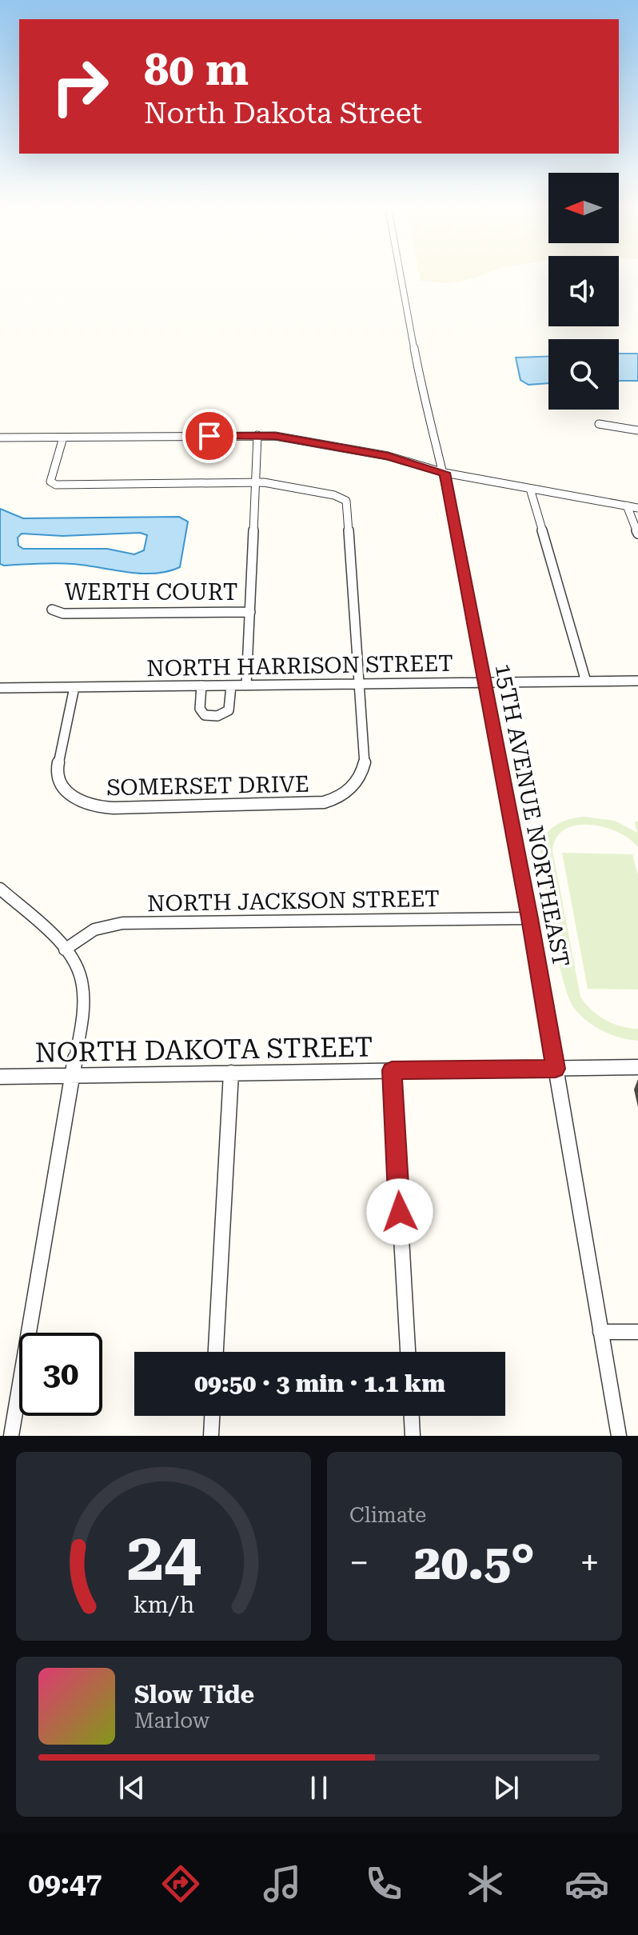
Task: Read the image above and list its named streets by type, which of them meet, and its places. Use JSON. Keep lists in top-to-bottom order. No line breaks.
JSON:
{"streets":{"street":["WERTH COURT","NORTH HARRISON STREET","SOMERSET DRIVE","15TH AVENUE NORTHEAST","NORTH JACKSON STREET","NORTH DAKOTA STREET"]},"crossings":[["NORTH HARRISON STREET","SOMERSET DRIVE"],["NORTH HARRISON STREET","15TH AVENUE NORTHEAST"],["15TH AVENUE NORTHEAST","NORTH JACKSON STREET"],["15TH AVENUE NORTHEAST","NORTH DAKOTA STREET"]],"north":"left","page":{"turn":["80 m","North Dakota Street"],"limit":"30","trip":"09:50 · 3 min · 1.1 km","tile":"Climate","heat":["−","20.5°","+"],"song":["Slow Tide","Marlow"],"tabs":"09:47","gauge":["24","km/h"]}}
